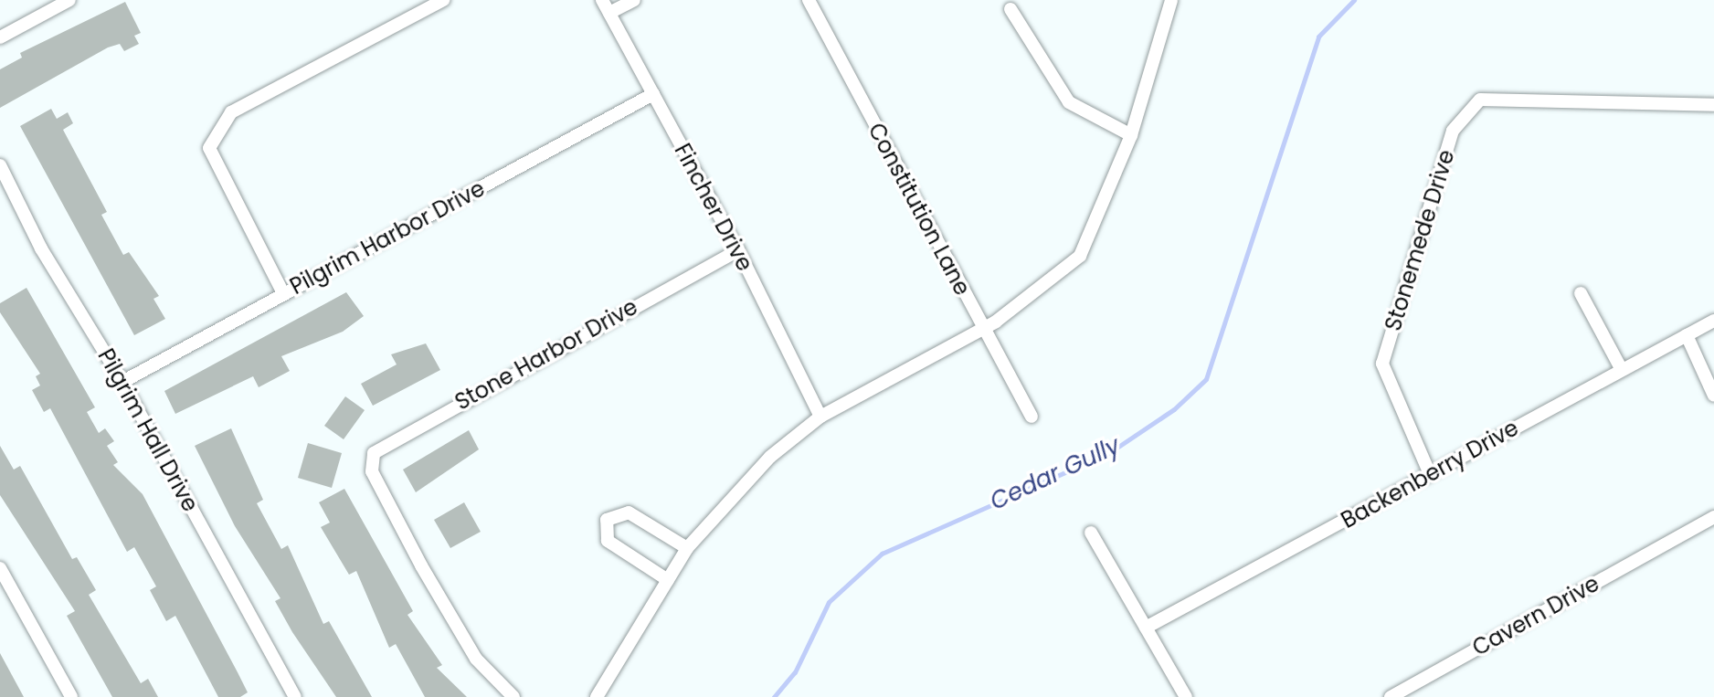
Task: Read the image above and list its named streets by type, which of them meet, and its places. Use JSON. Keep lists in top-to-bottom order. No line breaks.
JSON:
{"streets":{"street":["Fincher Drive","Constitution Lane","Pilgrim Harbor Drive","Stonemede Drive","Stone Harbor Drive","Pilgrim Hall Drive","Backenberry Drive","Cavern Drive"]},"crossings":[["Fincher Drive","Pilgrim Harbor Drive"],["Fincher Drive","Stone Harbor Drive"],["Pilgrim Harbor Drive","Pilgrim Hall Drive"],["Stonemede Drive","Backenberry Drive"]],"water":["Cedar Gully"]}
